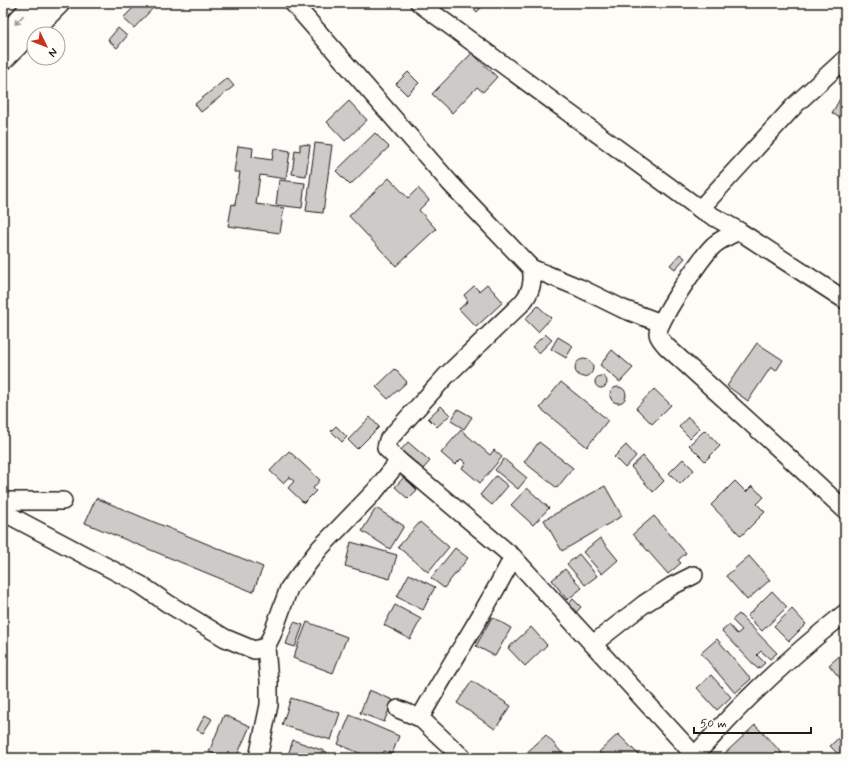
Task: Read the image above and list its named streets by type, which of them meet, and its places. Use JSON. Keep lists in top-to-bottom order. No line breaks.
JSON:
{"scale_bar":"50 m","north":"bottom right"}
